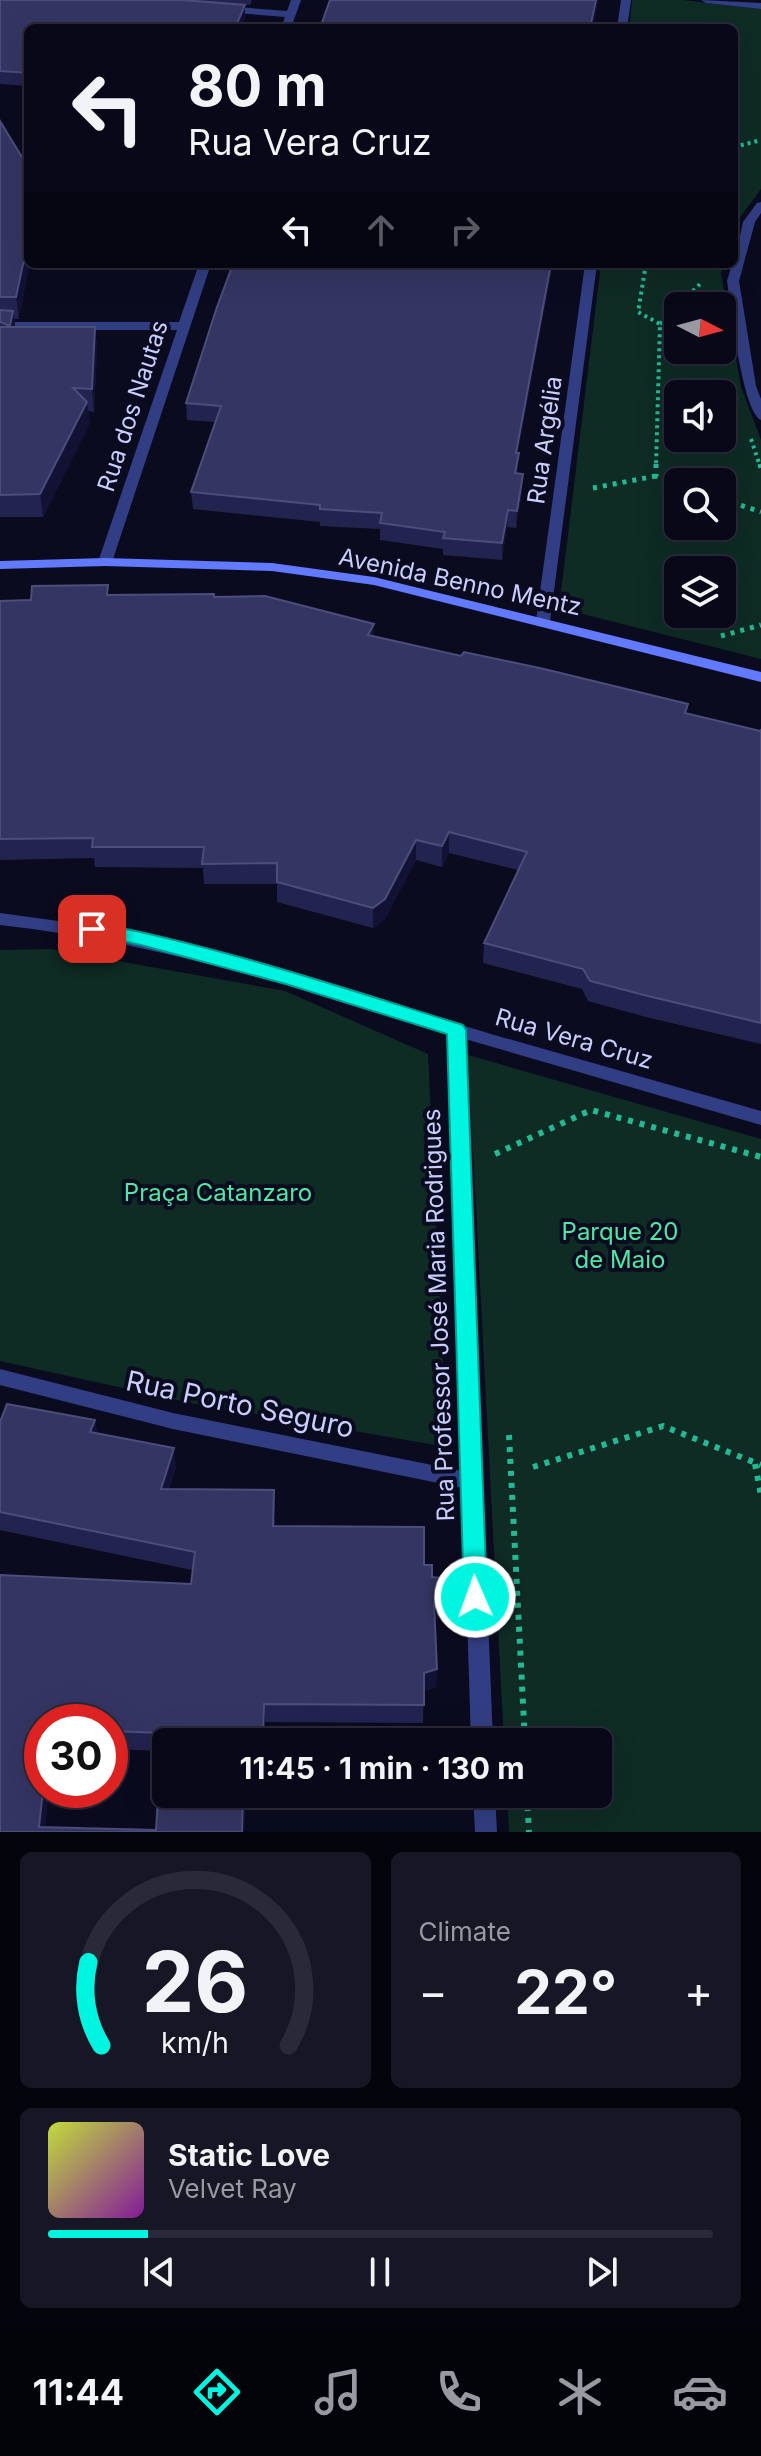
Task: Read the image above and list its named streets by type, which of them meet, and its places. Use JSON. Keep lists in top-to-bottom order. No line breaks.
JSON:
{"streets":{"street":["Rua dos Nautas","Rua Argélia","Avenida Benno Mentz","Rua Vera Cruz","Rua Professor José Maria Rodrigues","Rua Porto Seguro"]},"crossings":[["Rua dos Nautas","Avenida Benno Mentz"],["Rua Argélia","Avenida Benno Mentz"],["Rua Vera Cruz","Rua Professor José Maria Rodrigues"],["Rua Professor José Maria Rodrigues","Rua Porto Seguro"]],"parks":["Praça Catanzaro","Parque 20 de Maio"],"north":"right","page":{"turn":["80 m","Rua Vera Cruz"],"limit":"30","trip":"11:45 · 1 min · 130 m","tile":"Climate","heat":["−","22°","+"],"song":["Static Love","Velvet Ray"],"tabs":"11:44","gauge":["26","km/h"]}}
